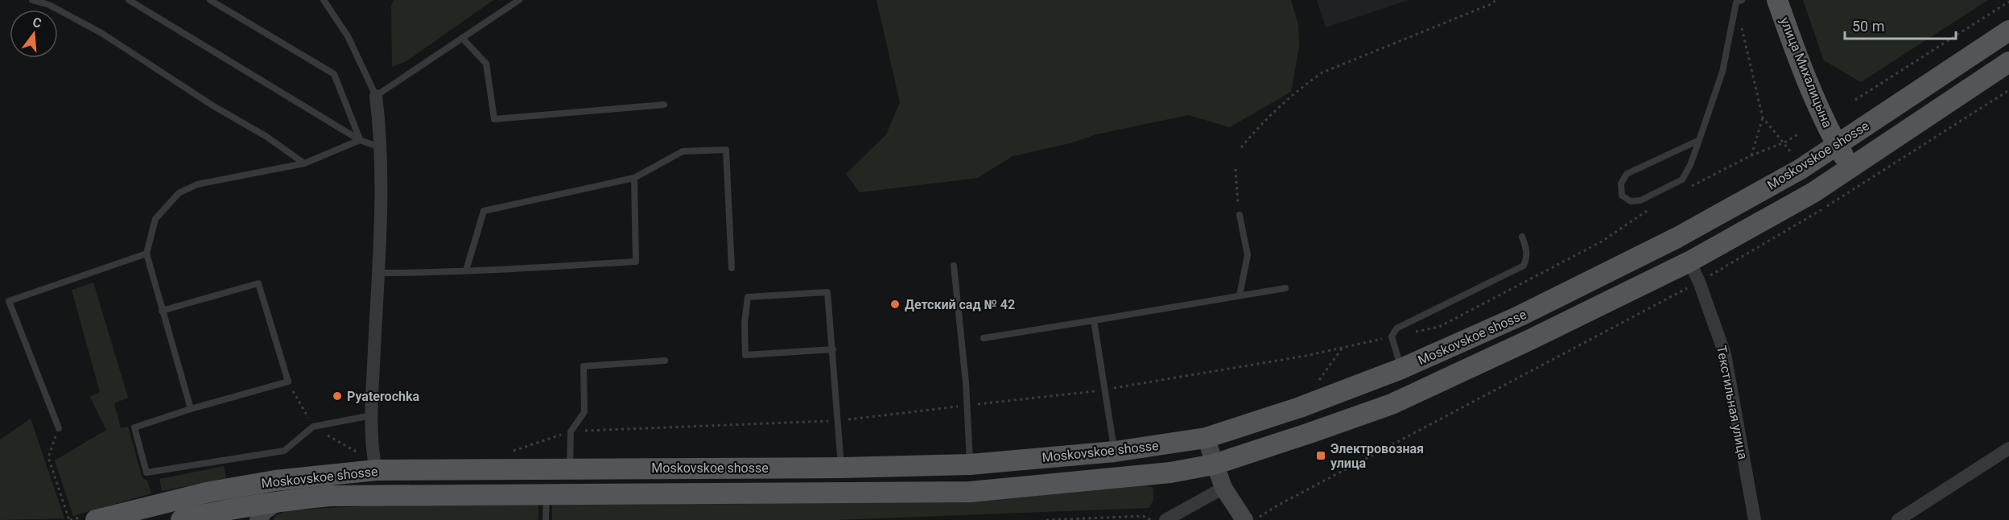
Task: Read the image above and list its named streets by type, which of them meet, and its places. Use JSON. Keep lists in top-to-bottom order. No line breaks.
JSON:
{"streets":{"main road":["улица Михалицына","Moskovskoe shosse"],"street":["Текстильная улица"]},"crossings":[["улица Михалицына","Moskovskoe shosse"],["Moskovskoe shosse","Текстильная улица"]],"places":{"other":["Детский сад № 42","Pyaterochka"],"transit":["Электровозная улица"]},"scale_bar":"50 m","north":"top"}
